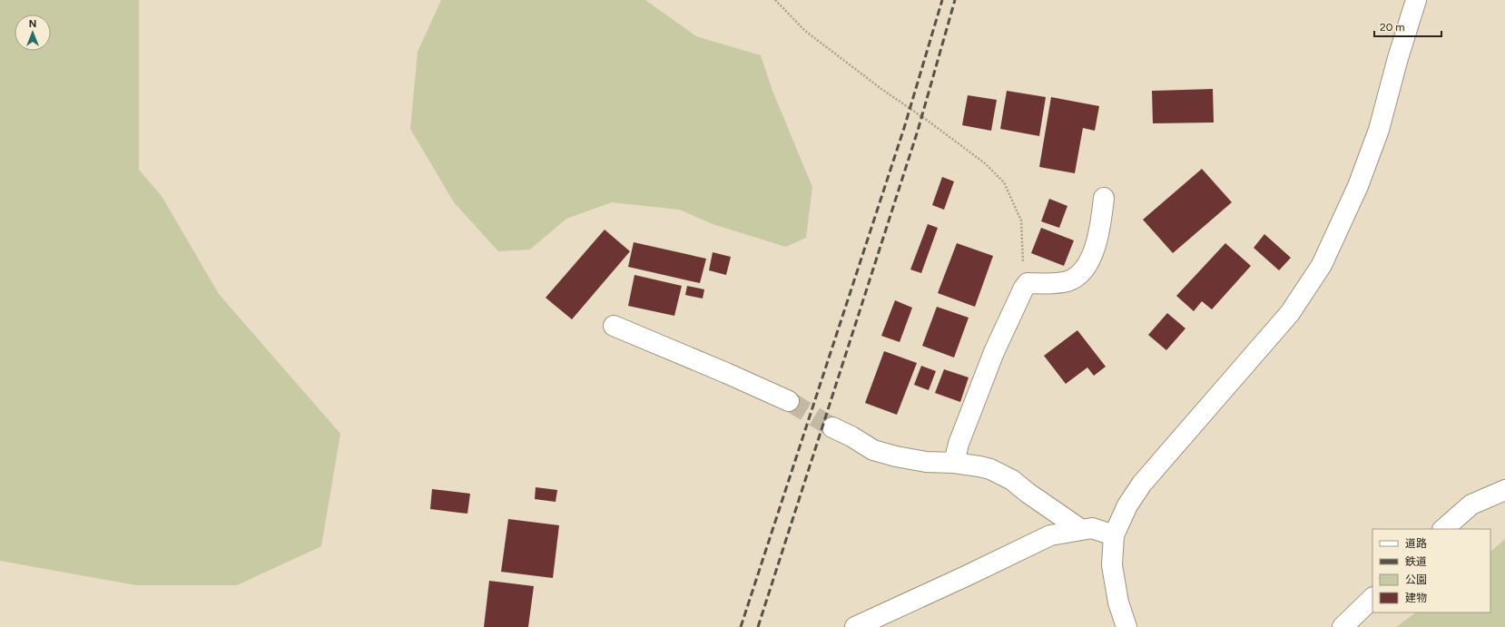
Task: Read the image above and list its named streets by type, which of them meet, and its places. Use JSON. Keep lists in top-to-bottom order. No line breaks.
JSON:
{"legend":["道路","鉄道","公園","建物"],"scale_bar":"20 m","north":"top"}
